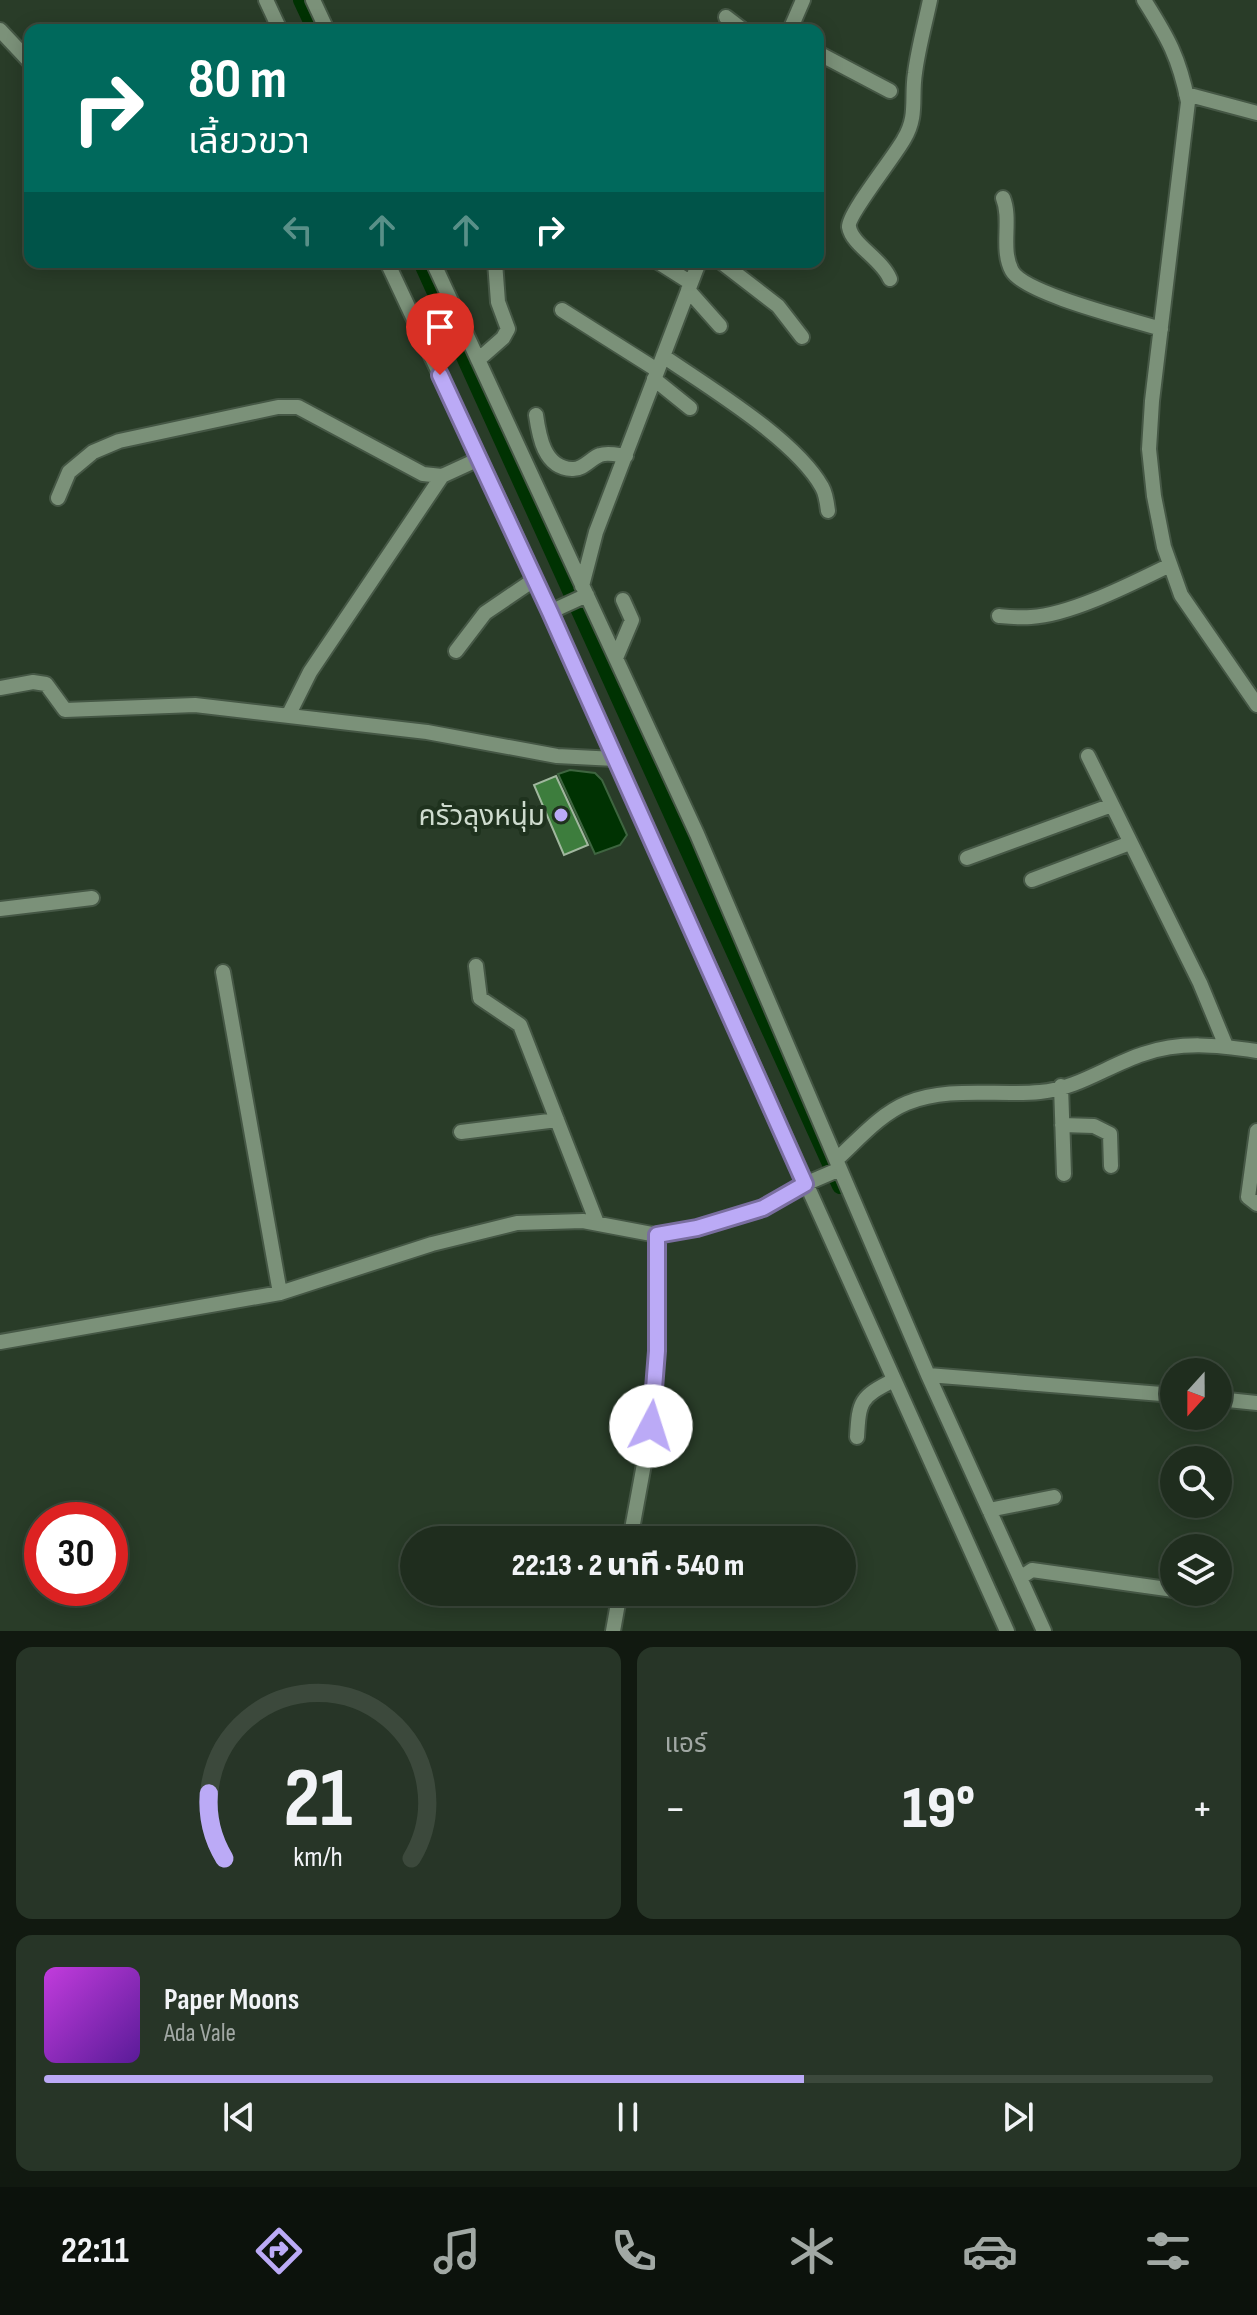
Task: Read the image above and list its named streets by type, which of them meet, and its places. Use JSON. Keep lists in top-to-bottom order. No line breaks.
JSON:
{"places":["ครัวลุงหนุ่ม"],"north":"bottom","page":{"turn":["80 m","เลี้ยวขวา"],"limit":"30","trip":"22:13 · 2 นาที · 540 m","tile":"แอร์","heat":["−","19°","+"],"song":["Paper Moons","Ada Vale"],"tabs":"22:11","gauge":["21","km/h"]}}
